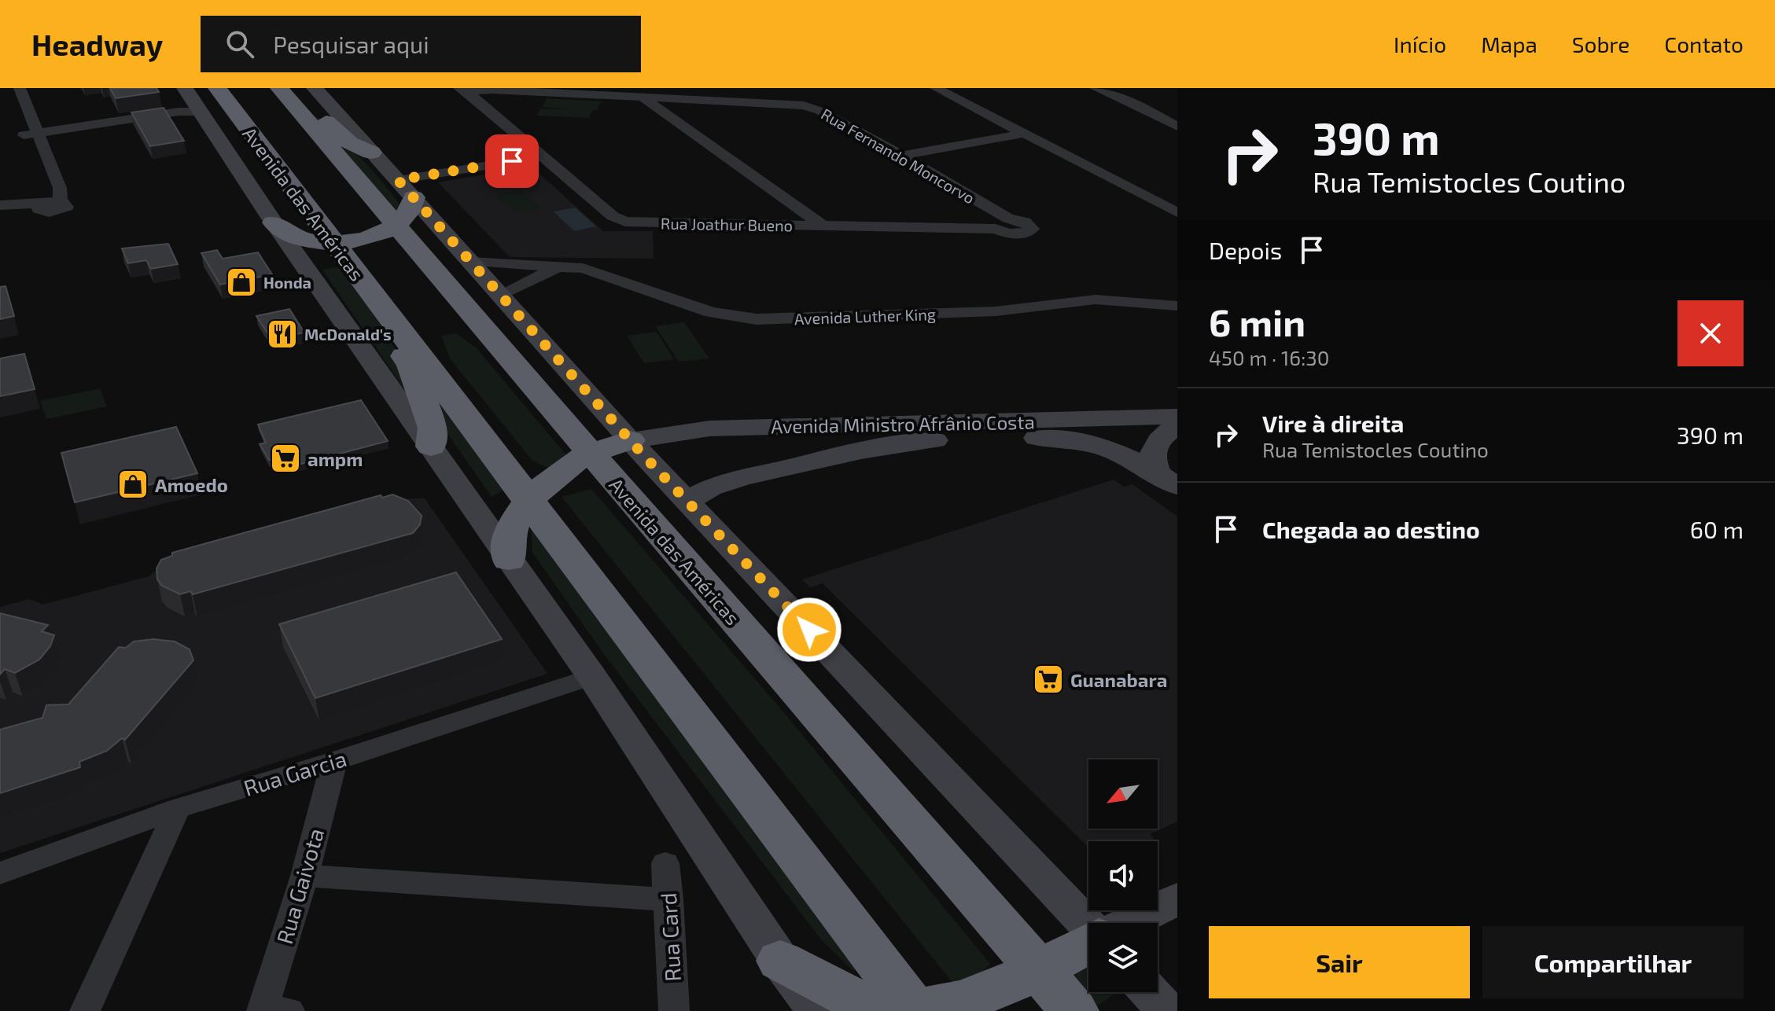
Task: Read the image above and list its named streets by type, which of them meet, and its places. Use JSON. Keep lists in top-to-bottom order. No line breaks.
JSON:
{"streets":{"highway":["Avenida das Américas"],"main road":["Avenida Ministro Afrânio Costa"],"street":["Rua Fernando Moncorvo","Rua Joathur Bueno","Avenida Luther King","Rua Garcia","Rua Gaivota","Rua Card"]},"crossings":[["Rua Fernando Moncorvo","Rua Joathur Bueno"],["Avenida das Américas","Avenida Luther King"],["Avenida das Américas","Avenida Ministro Afrânio Costa"],["Avenida das Américas","Rua Garcia"],["Rua Garcia","Rua Gaivota"]],"places":{"shop":["Honda","Amoedo"],"restaurant":["McDonald's"],"supermarket":["ampm","Guanabara"]},"north":"bottom left","page":{"header":"Headway","search":"Pesquisar aqui","nav":["Início","Mapa","Sobre","Contato"],"turn":["390 m","Rua Temistocles Coutino"],"then":"Depois","heading":["6 min","450 m · 16:30"],"list":[{"name":"Vire à direita","note":"Rua Temistocles Coutino","value":"390 m"},{"name":"Chegada ao destino","value":"60 m"}],"buttons":["Sair","Compartilhar"]}}
